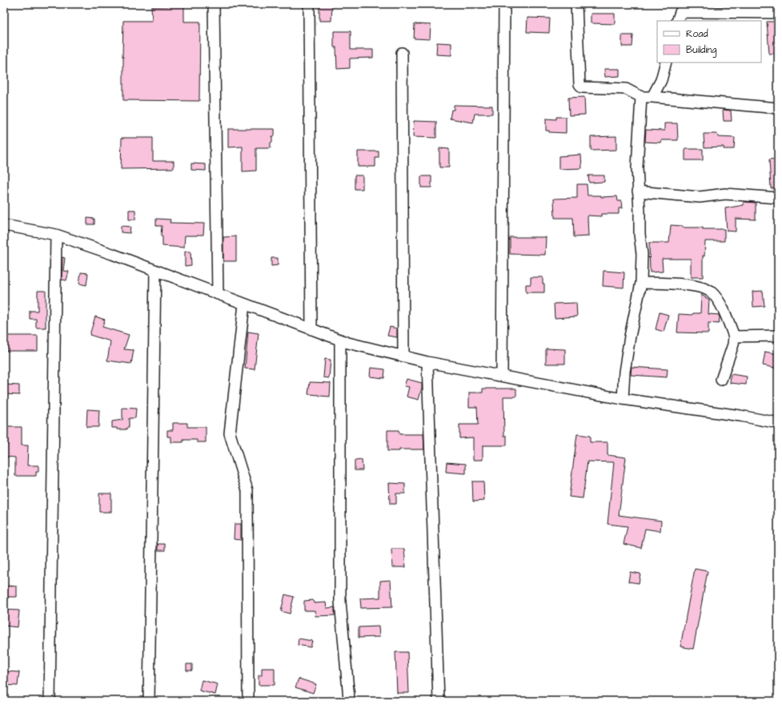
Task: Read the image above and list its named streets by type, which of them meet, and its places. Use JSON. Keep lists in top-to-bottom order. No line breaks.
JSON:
{"legend":["Road","Building"]}
